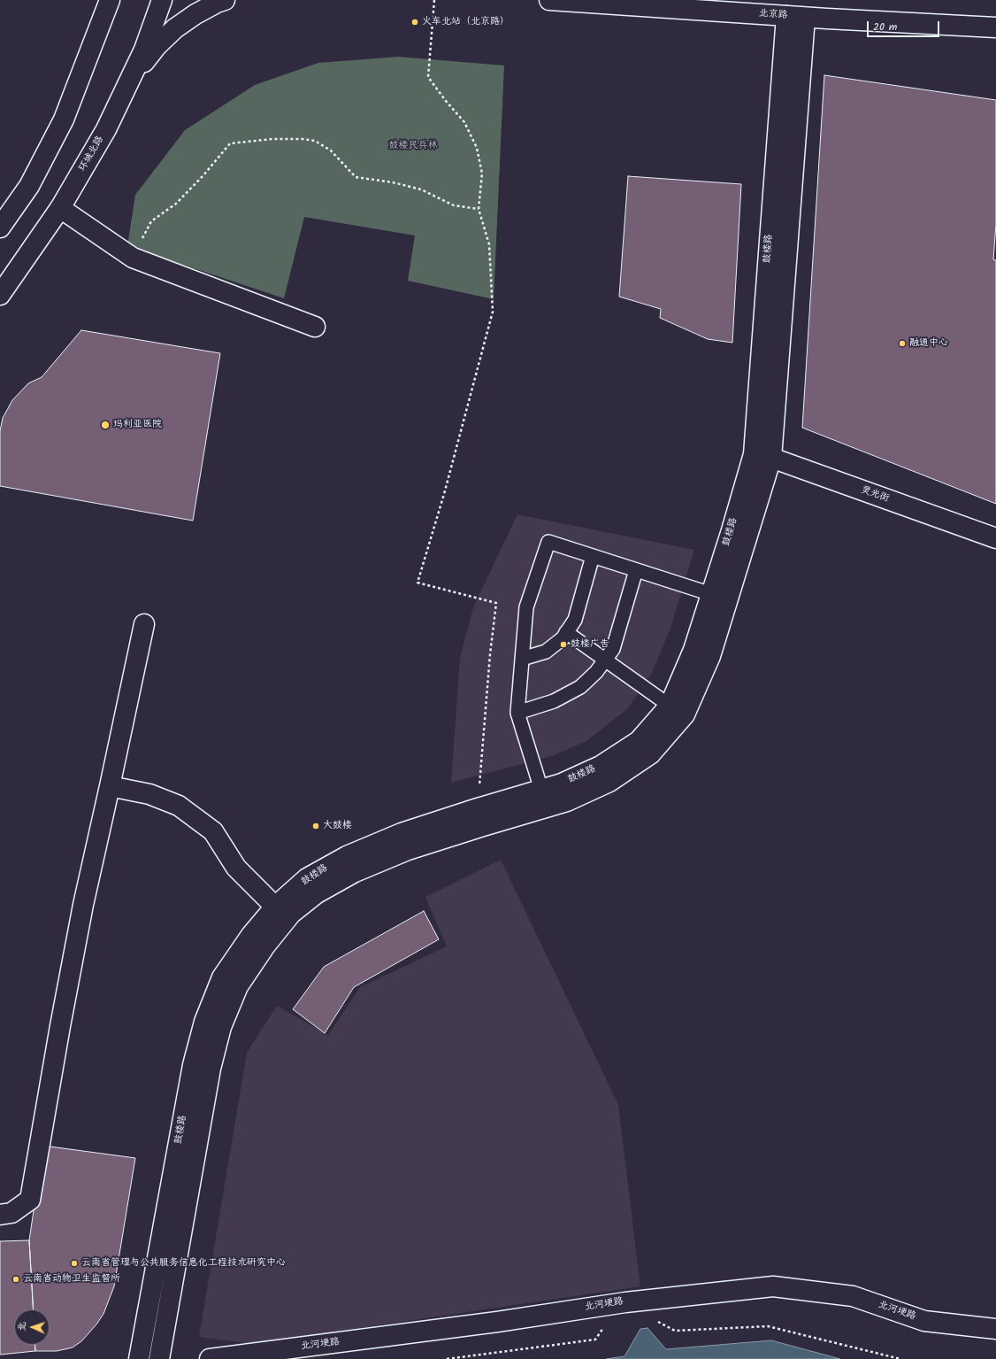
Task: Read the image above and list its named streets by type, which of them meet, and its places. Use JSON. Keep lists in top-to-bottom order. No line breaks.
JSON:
{"streets":{"main road":["北京路","环城北路","鼓楼路","灵光街","北河埂路"]},"crossings":[["北京路","鼓楼路"],["鼓楼路","灵光街"]],"parks":["鼓楼民兵林"],"places":["火车北站（北京路）","融通中心","玛利亚医院","鼓楼广告","大鼓楼","云南省管理与公共服务信息化工程技术研究中心","云南省动物卫生监督所"],"scale_bar":"20 m","north":"left"}
